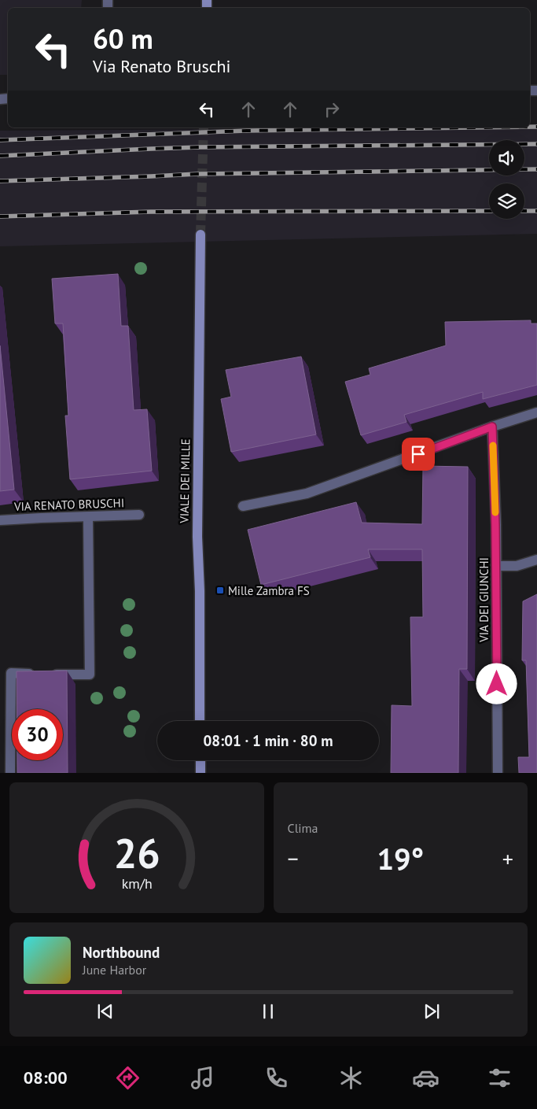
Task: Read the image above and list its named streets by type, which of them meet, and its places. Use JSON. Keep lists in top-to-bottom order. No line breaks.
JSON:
{"streets":{"street":["VIALE DEI MILLE","VIA RENATO BRUSCHI","VIA DEI GIUNCHI"]},"places":{"transit":["Mille Zambra FS"]},"page":{"turn":["60 m","Via Renato Bruschi"],"limit":"30","trip":"08:01 · 1 min · 80 m","tile":"Clima","heat":["−","19°","+"],"song":["Northbound","June Harbor"],"tabs":"08:00","gauge":["26","km/h"]}}
